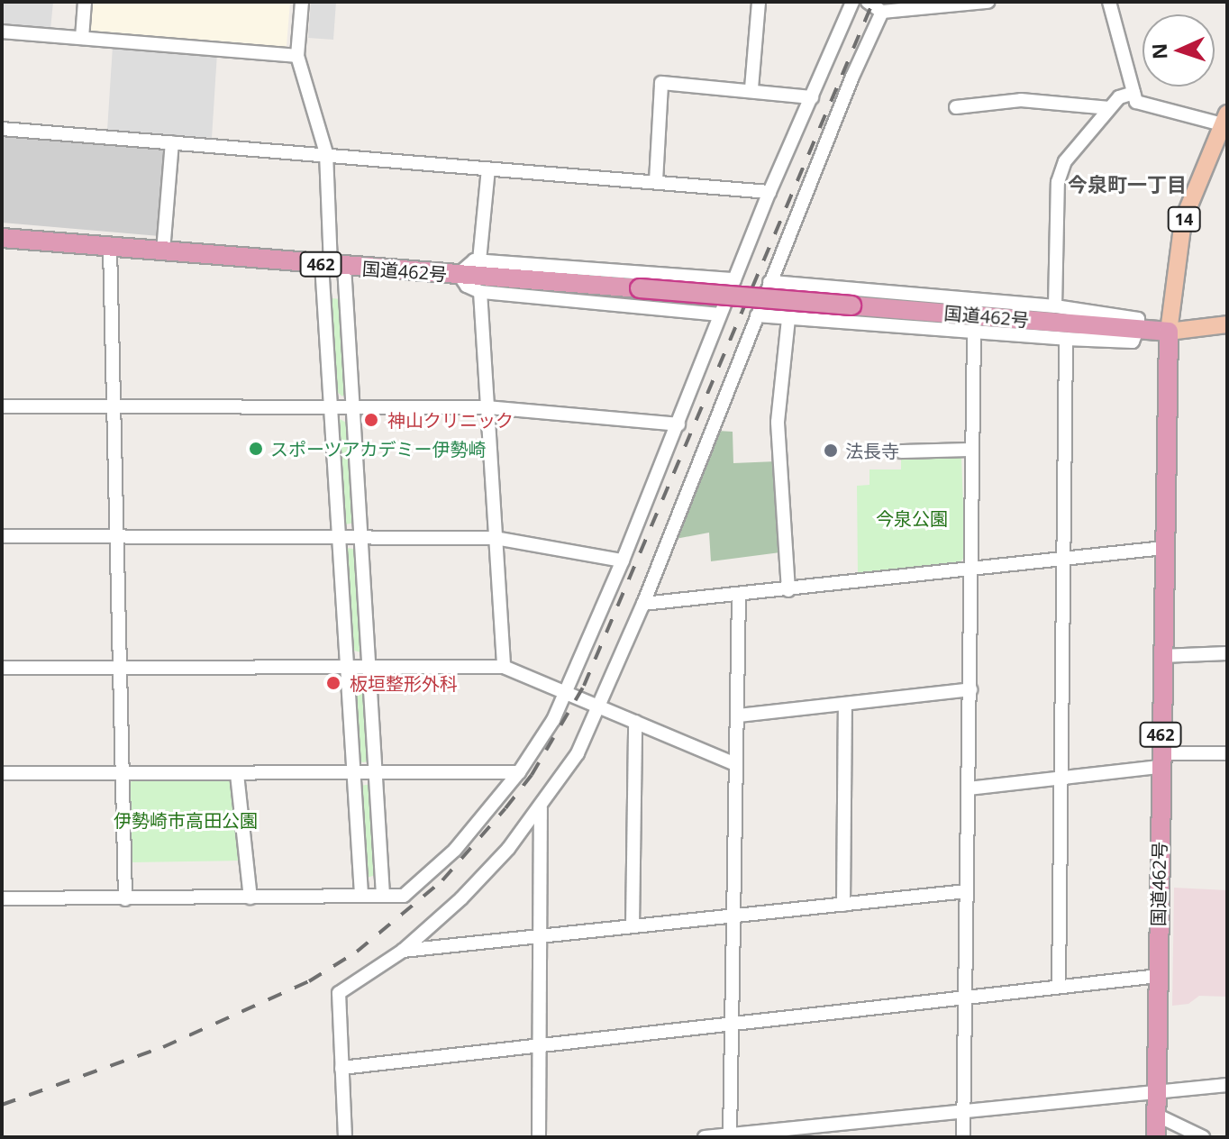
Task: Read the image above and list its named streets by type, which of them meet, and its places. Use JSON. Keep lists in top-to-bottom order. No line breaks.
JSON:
{"streets":{"highway":["462","国道462号"],"main road":["14"]},"crossings":[["14","国道462号"]],"districts":["今泉町一丁目"],"parks":["今泉公園","伊勢崎市高田公園"],"places":["神山クリニック","スポーツアカデミー伊勢崎","法長寺","板垣整形外科"],"north":"left"}
